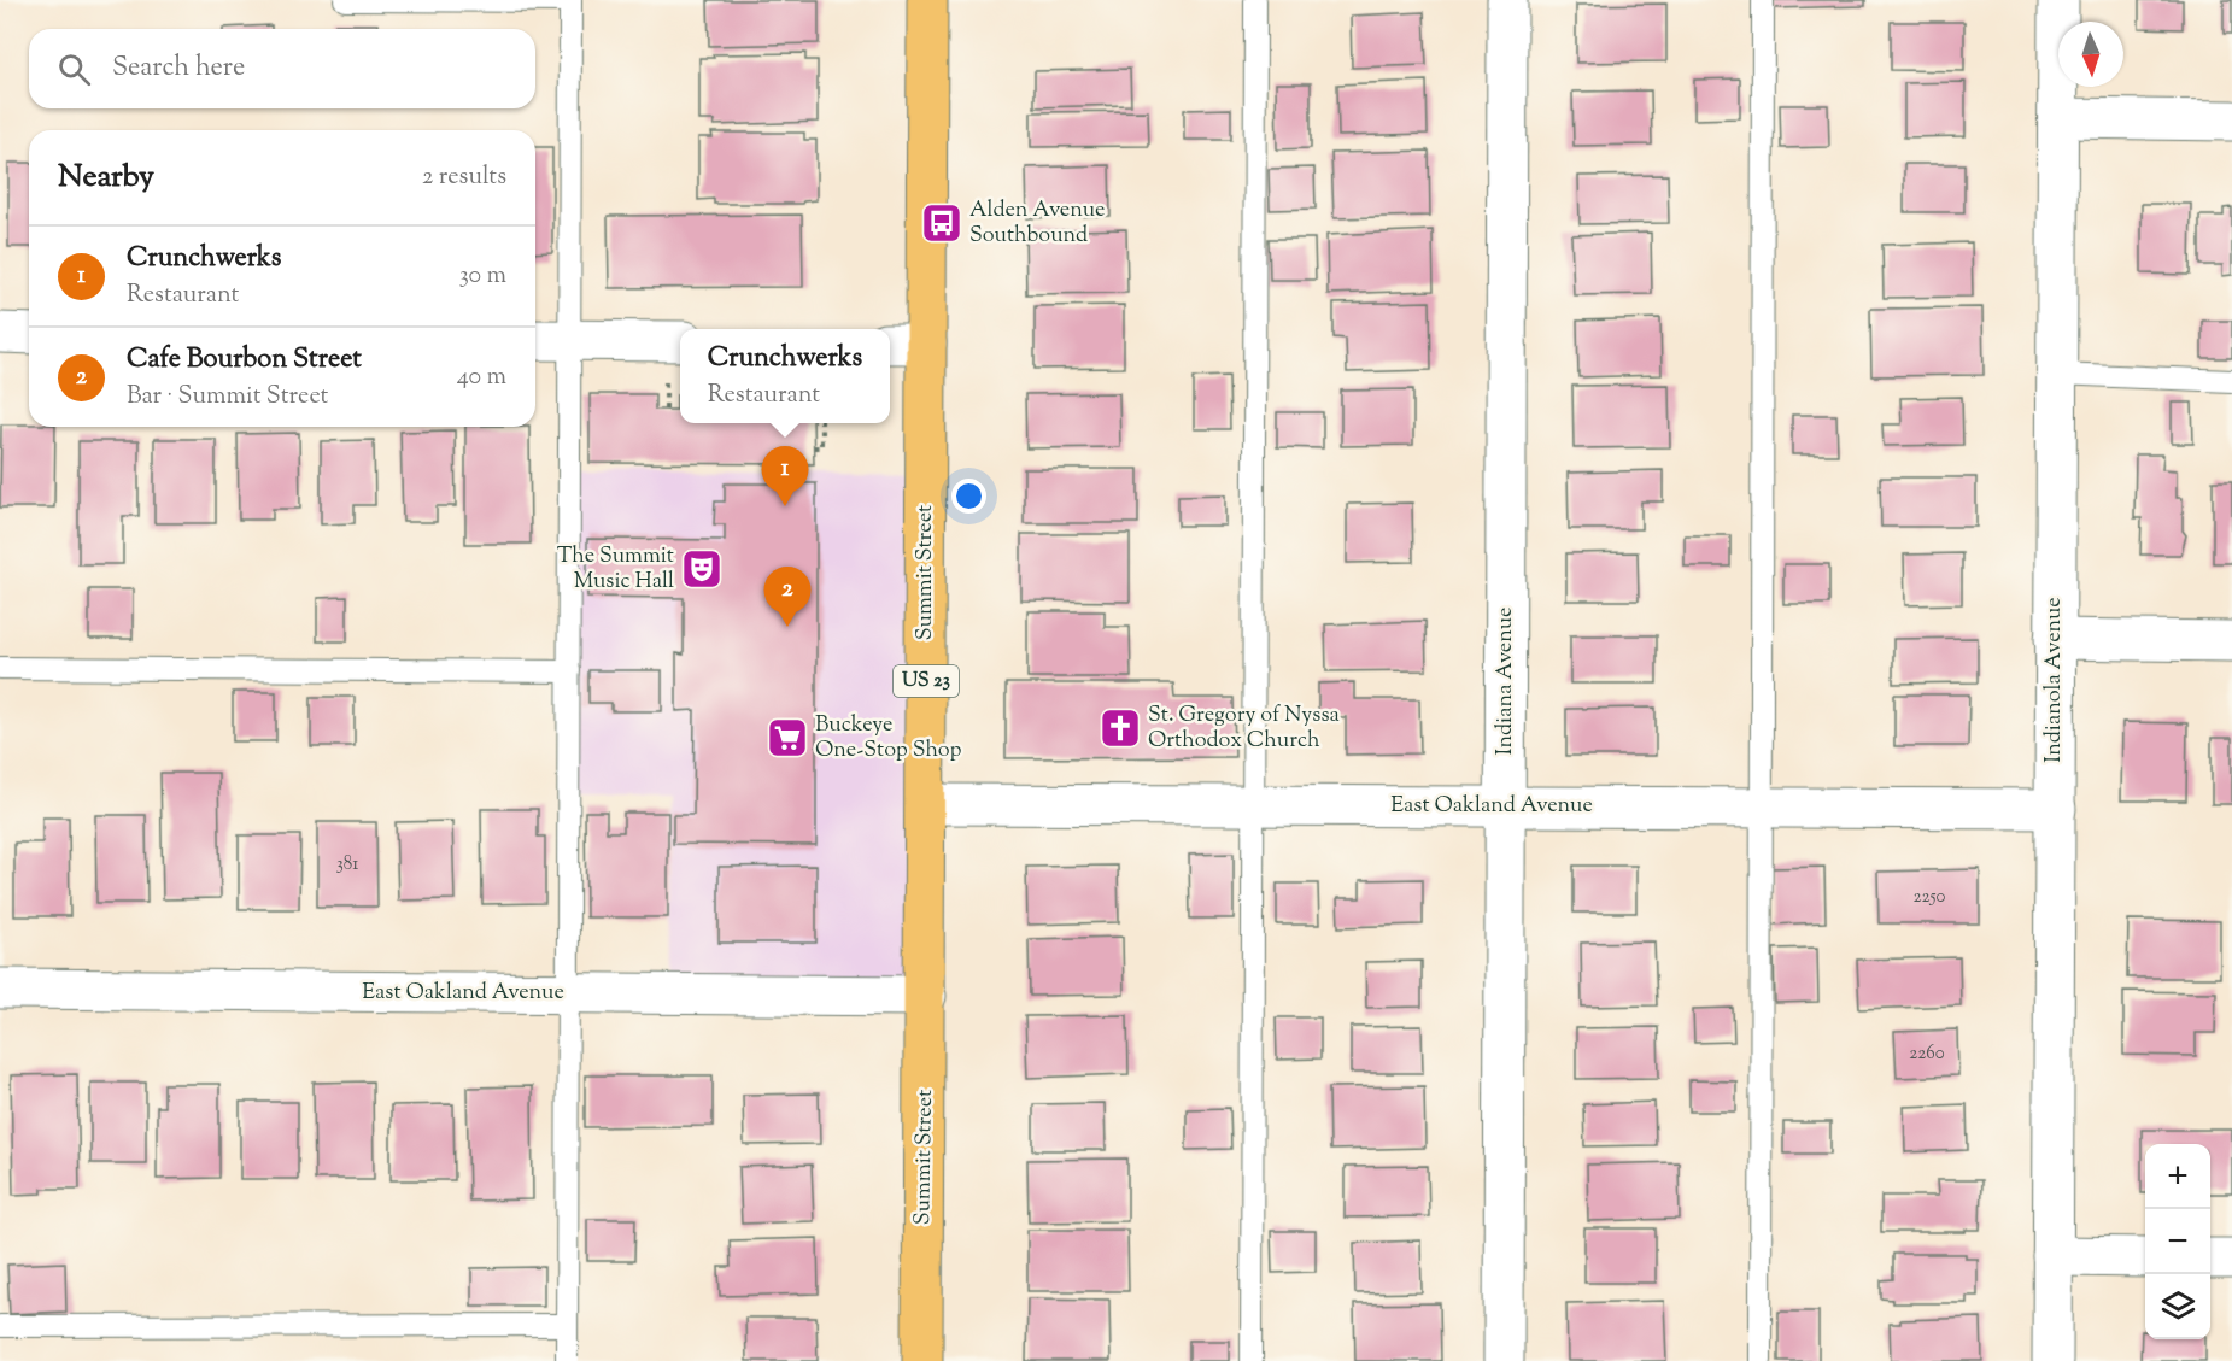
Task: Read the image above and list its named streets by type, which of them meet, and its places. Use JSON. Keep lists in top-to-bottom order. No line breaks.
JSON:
{"streets":{"main road":["Summit Street","US 23"],"street":["Indianola Avenue","Indiana Avenue","East Oakland Avenue"]},"crossings":[["Summit Street","East Oakland Avenue"],["Indianola Avenue","East Oakland Avenue"],["Indiana Avenue","East Oakland Avenue"]],"places":{"bus stop":["Alden Avenue Southbound"],"theatre":["The Summit Music Hall"],"church":["St. Gregory of Nyssa Orthodox Church"],"supermarket":["Buckeye One-Stop Shop"]},"house_numbers":["381","2250","2260"],"north":"bottom","page":{"search":"Search here","heading":["Nearby","2 results"],"list":[{"mark":"1","name":"Crunchwerks","note":"Restaurant","value":"30 m"},{"mark":"2","name":"Cafe Bourbon Street","note":"Bar · Summit Street","value":"40 m"}],"popup":["Crunchwerks","Restaurant"],"pins":["1","2"],"map_buttons":["+","−"]}}
